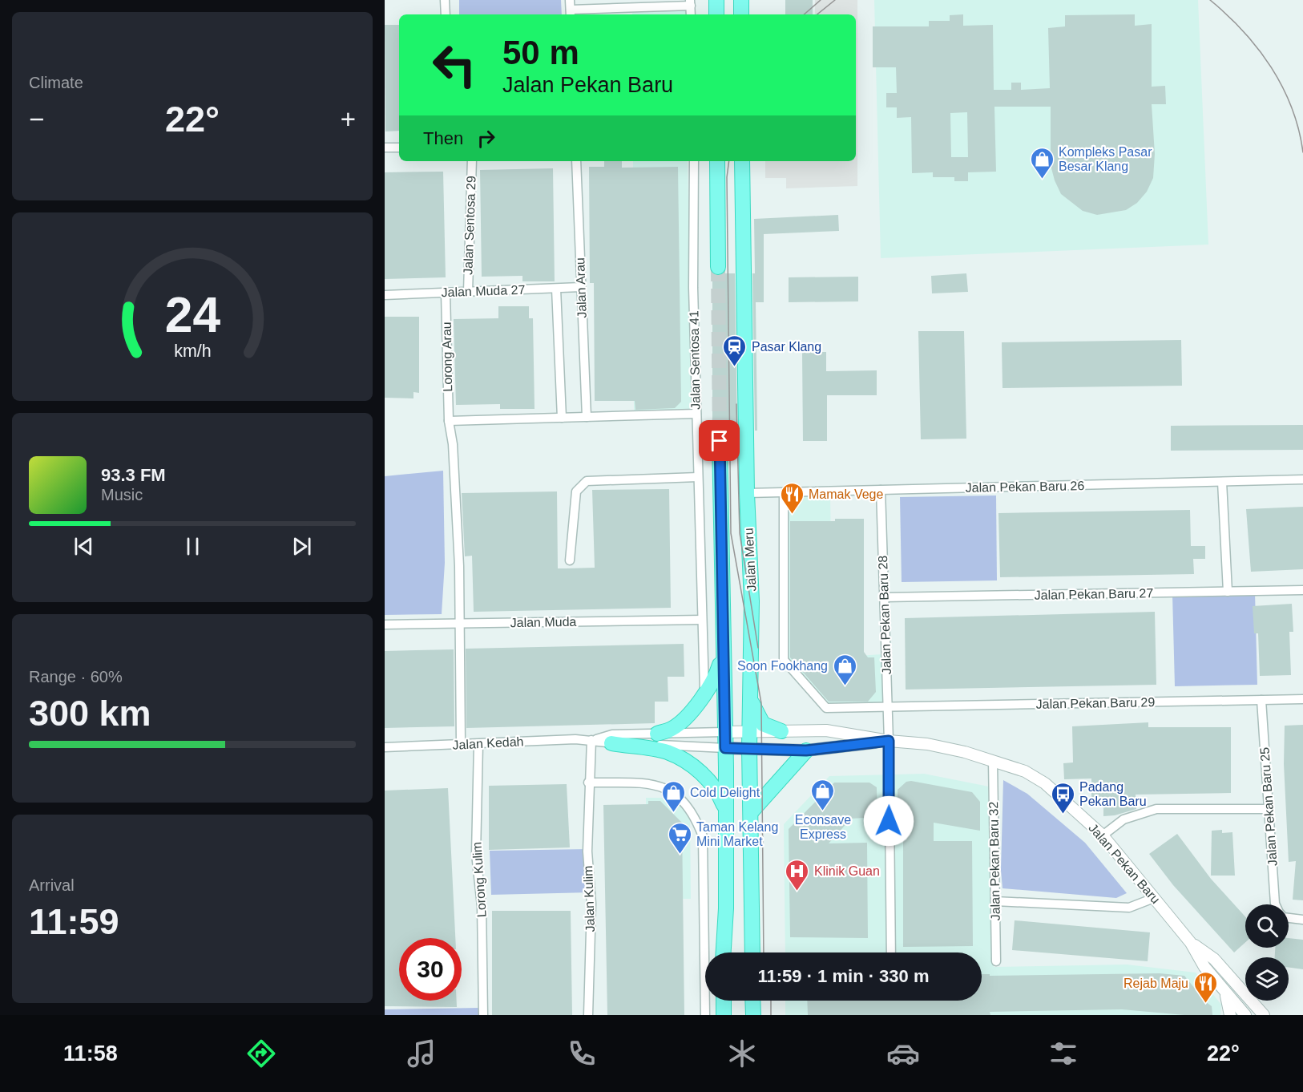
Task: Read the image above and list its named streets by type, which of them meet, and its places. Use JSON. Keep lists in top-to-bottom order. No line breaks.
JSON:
{"streets":{"highway":["Jalan Meru"],"street":["Jalan Sentosa 29","Jalan Arau","Jalan Muda 27","Lorong Arau","Jalan Sentosa 41","Jalan Pekan Baru 26","Jalan Pekan Baru 27","Jalan Pekan Baru 28","Jalan Muda","Jalan Pekan Baru 29","Jalan Kedah","Jalan Pekan Baru 25","Jalan Pekan Baru 32","Jalan Pekan Baru","Lorong Kulim","Jalan Kulim"]},"crossings":[["Jalan Sentosa 29","Jalan Muda 27"],["Jalan Arau","Jalan Muda 27"],["Jalan Muda 27","Lorong Arau"],["Lorong Arau","Jalan Muda"],["Lorong Arau","Jalan Kedah"],["Jalan Sentosa 41","Jalan Muda"],["Jalan Pekan Baru 26","Jalan Meru"],["Jalan Pekan Baru 26","Jalan Pekan Baru 28"],["Jalan Pekan Baru 26","Jalan Pekan Baru 29"],["Jalan Meru","Jalan Pekan Baru"],["Jalan Pekan Baru 27","Jalan Pekan Baru 28"],["Jalan Pekan Baru 28","Jalan Pekan Baru 29"],["Jalan Pekan Baru 28","Jalan Pekan Baru"],["Jalan Pekan Baru 29","Jalan Pekan Baru 25"],["Jalan Kedah","Lorong Kulim"],["Jalan Kedah","Jalan Kulim"],["Jalan Pekan Baru 32","Jalan Pekan Baru"]],"places":{"shop":["Kompleks Pasar Besar Klang","Soon Fookhang","Econsave Express","Cold Delight"],"station":["Pasar Klang"],"restaurant":["Mamak Vege","Rejab Maju"],"bus stop":["Padang Pekan Baru"],"supermarket":["Taman Kelang Mini Market"],"hospital":["Klinik Guan"]},"page":{"tile":["Climate",["Range · 60%","300 km"],["Arrival","11:59"]],"turn":["50 m","Jalan Pekan Baru"],"heat":["−","22°","+"],"then":"Then","song":["93.3 FM","Music"],"limit":"30","trip":"11:59 · 1 min · 330 m","tabs":["11:58","22°"],"gauge":["24","km/h"]}}
